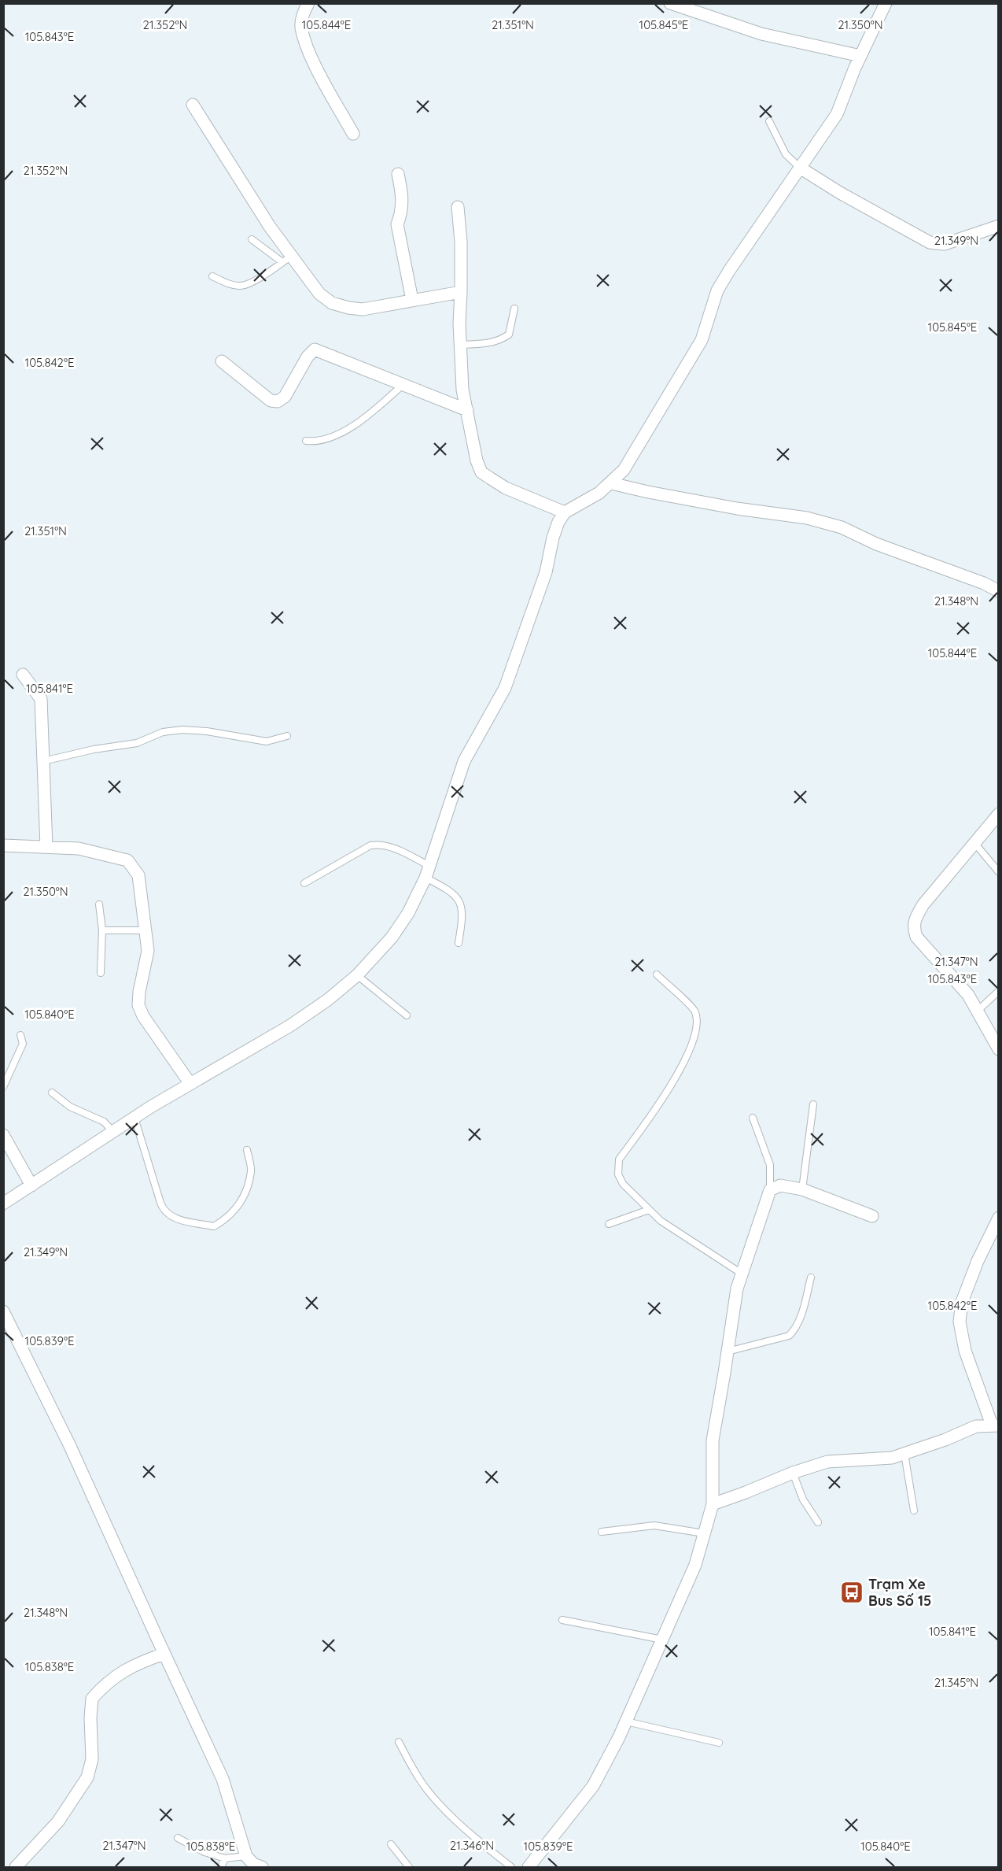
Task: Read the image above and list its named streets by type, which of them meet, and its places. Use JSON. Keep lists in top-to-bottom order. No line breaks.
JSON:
{"places":{"bus stop":["Trạm Xe Bus Số 15"]},"coordinates":["105.844°E","105.845°E","21.352°N","21.351°N","21.350°N","105.843°E","21.349°N","105.842°E","21.348°N","105.841°E","21.347°N","105.840°E","105.839°E","105.838°E","21.345°N","21.346°N"]}
